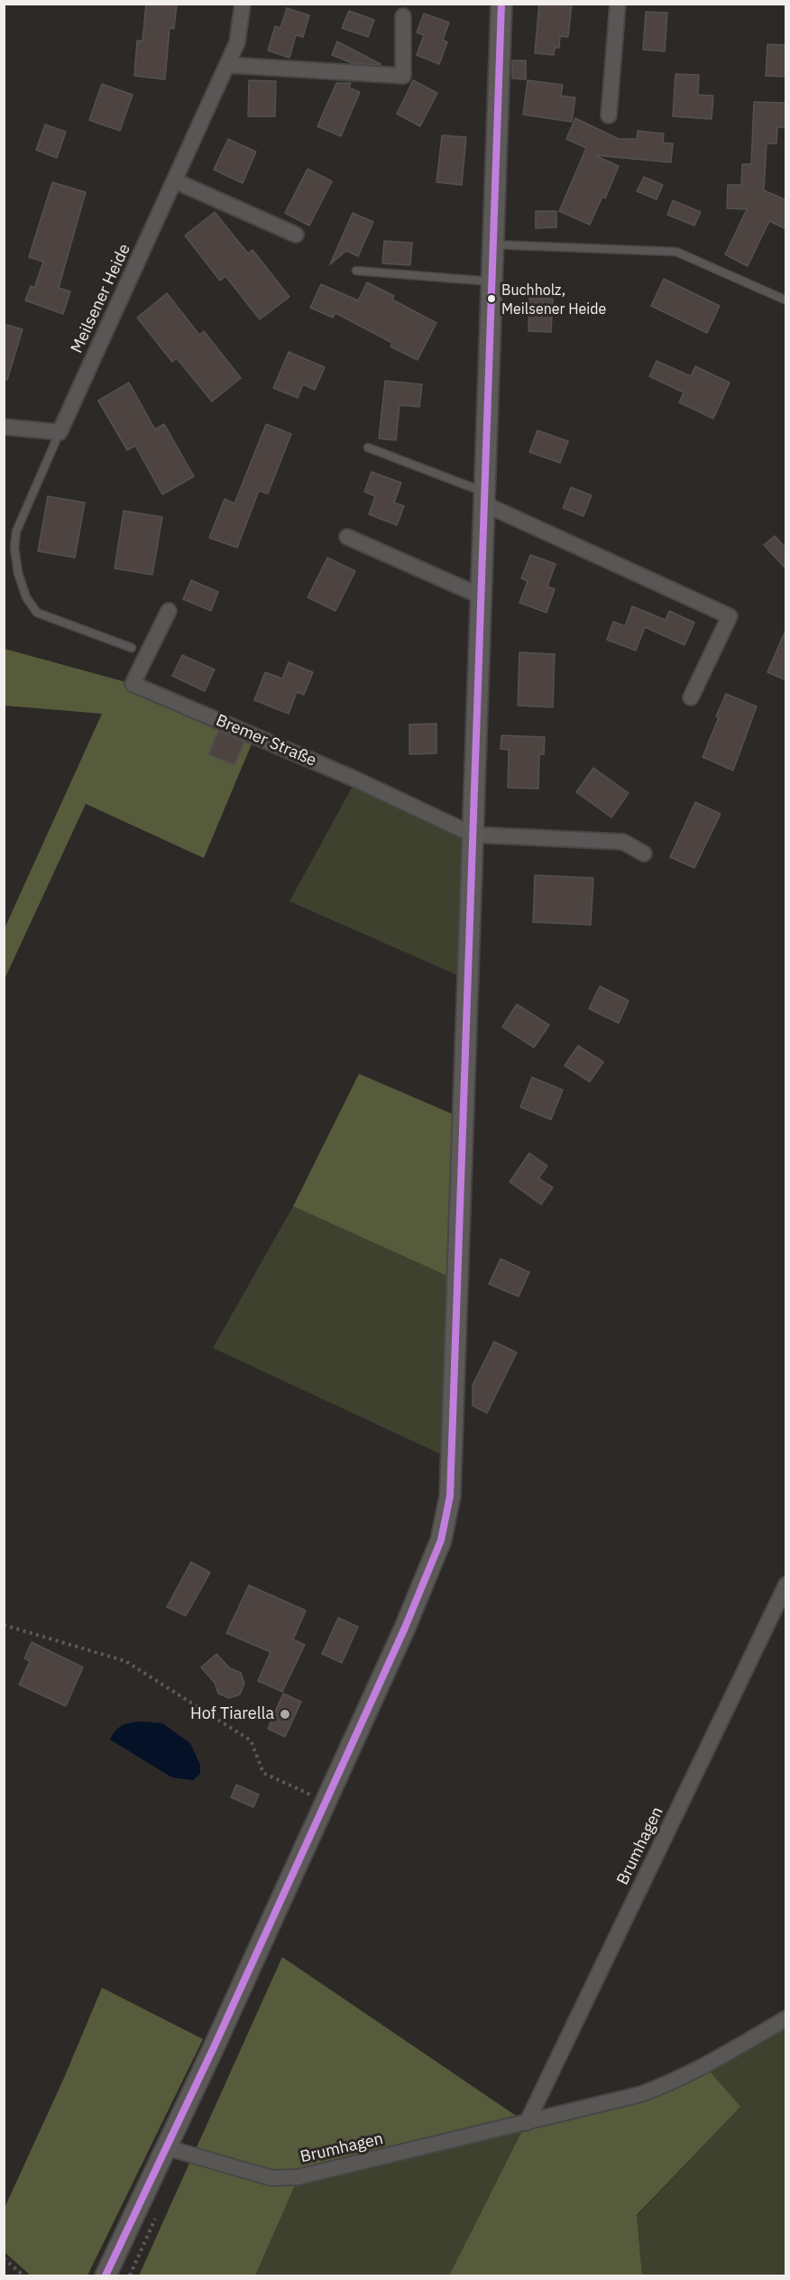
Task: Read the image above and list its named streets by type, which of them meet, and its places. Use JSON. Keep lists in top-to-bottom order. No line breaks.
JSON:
{"streets":{"street":["Meilsener Heide","Bremer Straße","Brumhagen"]},"places":["Buchholz, Meilsener Heide","Hof Tiarella"]}
